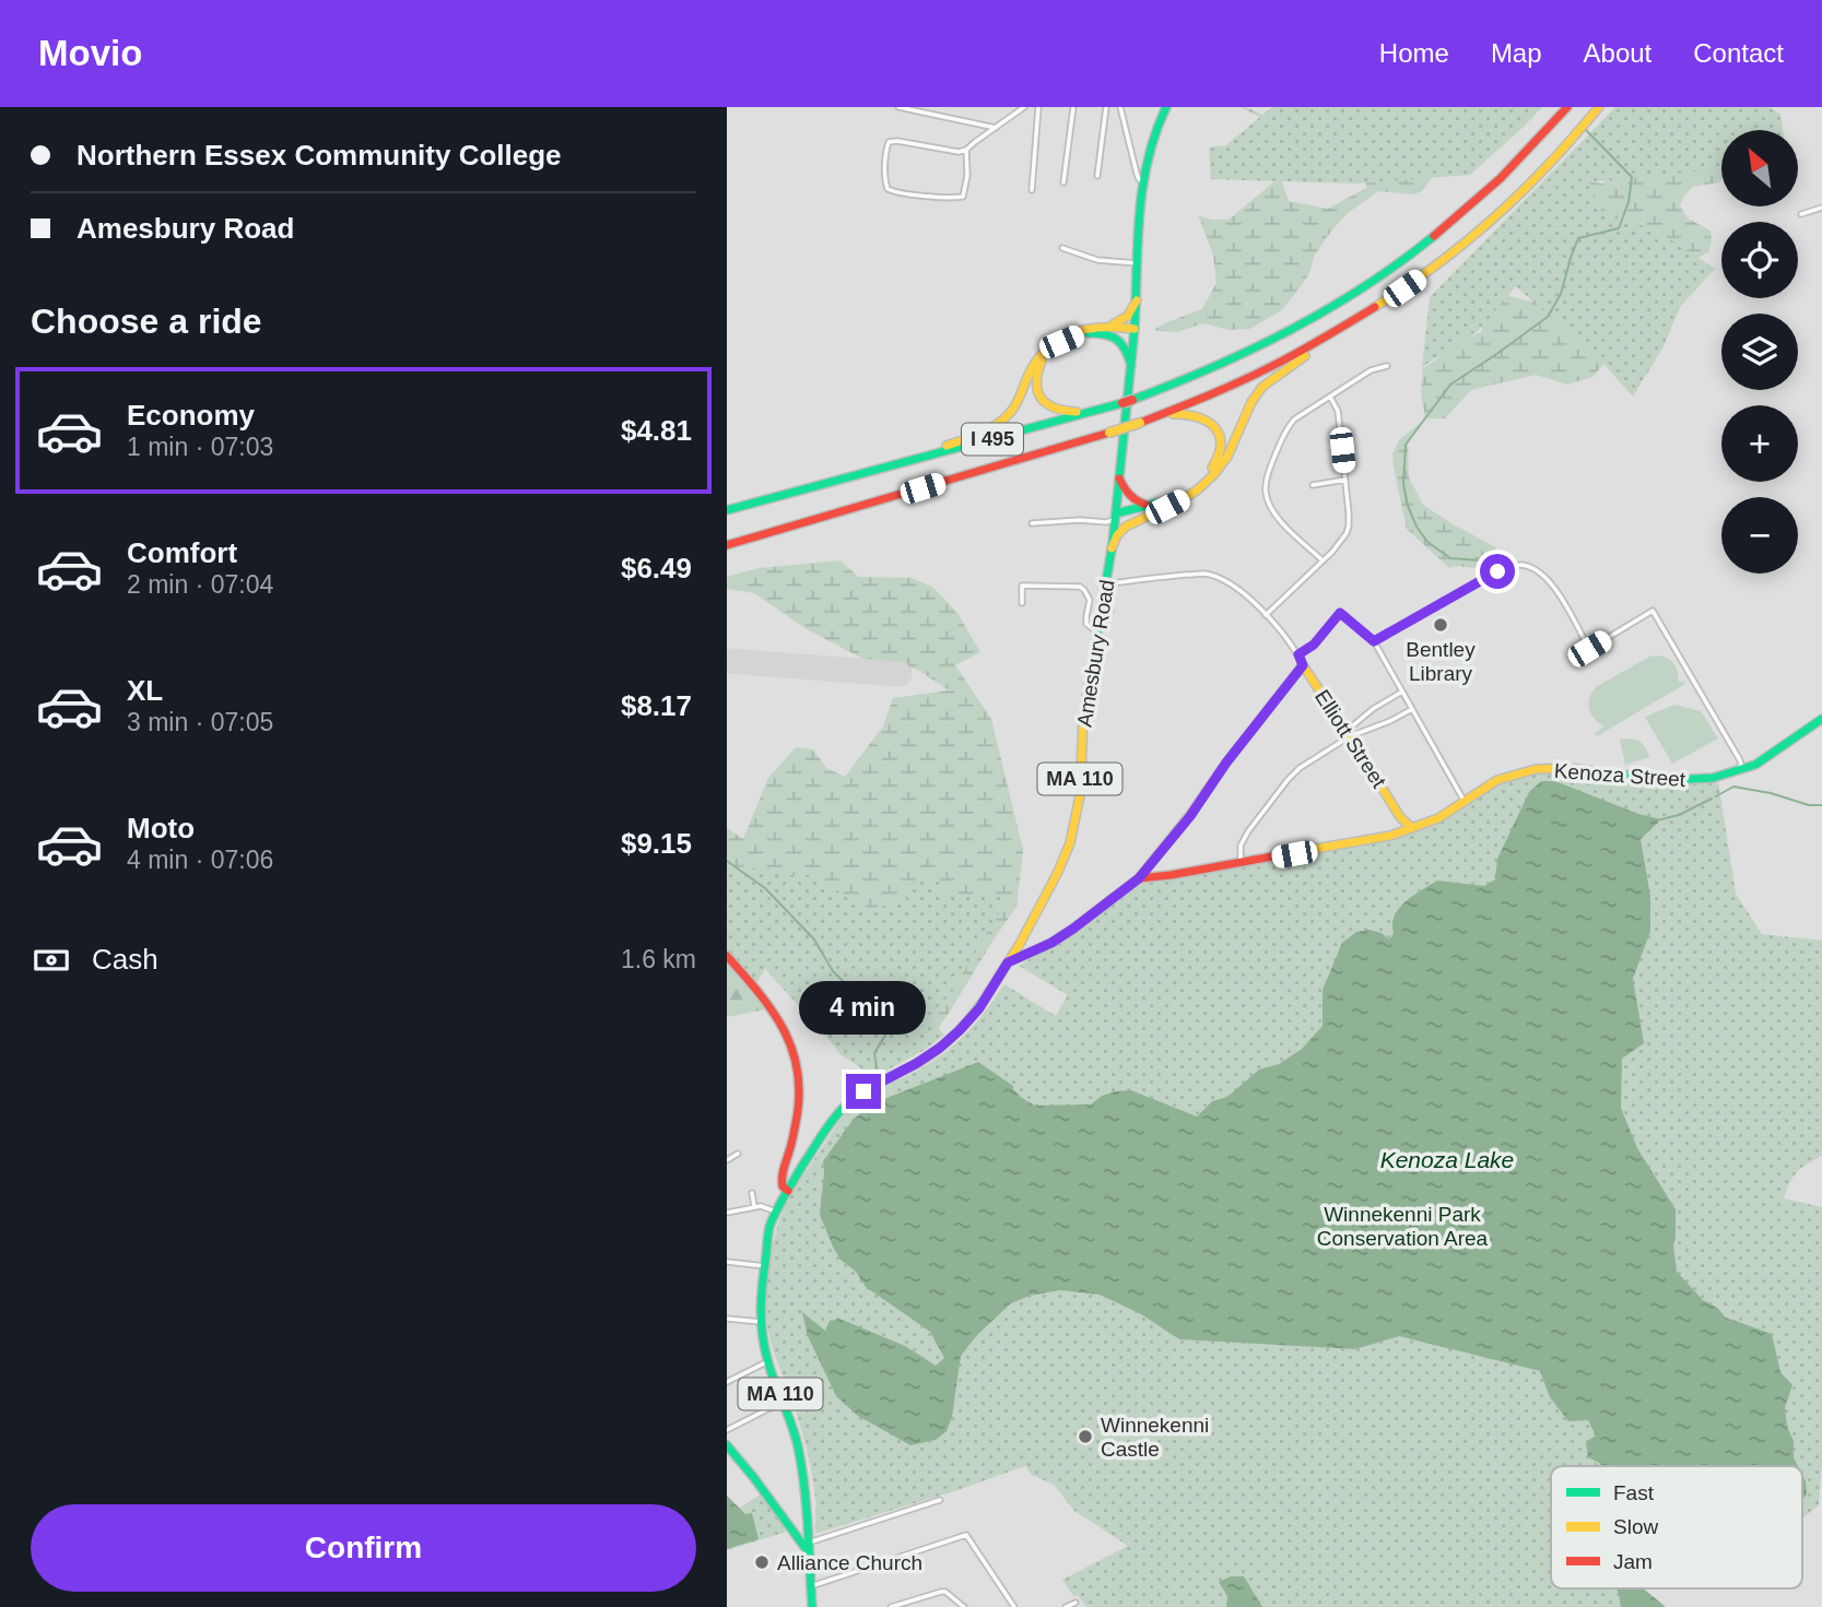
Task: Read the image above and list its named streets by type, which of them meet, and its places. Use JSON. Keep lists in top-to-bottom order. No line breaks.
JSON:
{"streets":{"main road":["I 495","Amesbury Road","Elliott Street","Kenoza Street","MA 110"]},"crossings":[["Amesbury Road","Elliott Street"],["Amesbury Road","MA 110"],["Elliott Street","Kenoza Street"]],"water":["Kenoza Lake"],"parks":["Winnekenni Park Conservation Area"],"places":["Bentley Library","Winnekenni Castle","Alliance Church"],"legend":["Fast","Slow","Jam"],"north":"top left","page":{"header":"Movio","nav":["Home","Map","About","Contact"],"banner":["Northern Essex Community College","Amesbury Road"],"map_buttons":["+","−"],"heading":"Choose a ride","list":[{"name":"Economy","note":"1 min · 07:03","value":"$4.81"},{"name":"Comfort","note":"2 min · 07:04","value":"$6.49"},{"name":"XL","note":"3 min · 07:05","value":"$8.17"},{"name":"Moto","note":"4 min · 07:06","value":"$9.15"}],"pay":["Cash","1.6 km"],"bubble":"4 min","buttons":"Confirm"}}
